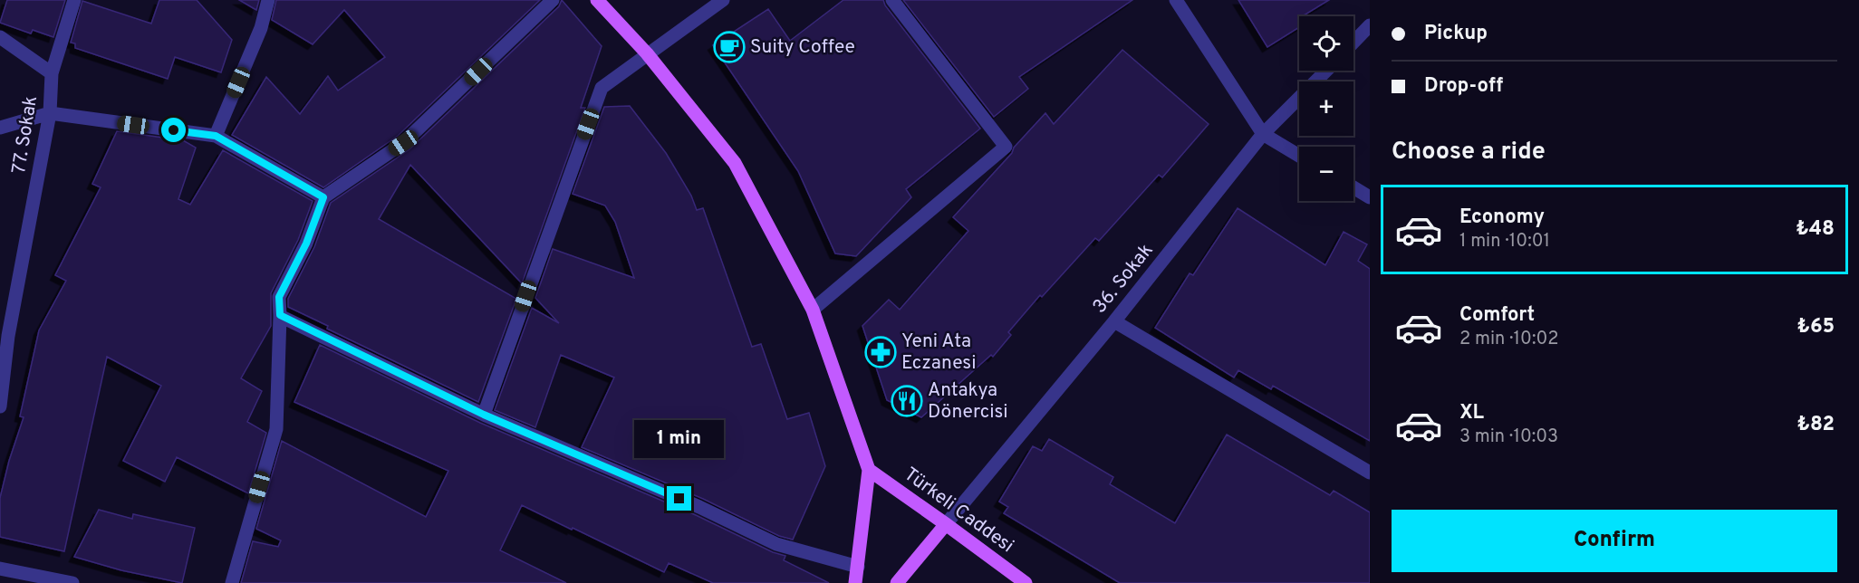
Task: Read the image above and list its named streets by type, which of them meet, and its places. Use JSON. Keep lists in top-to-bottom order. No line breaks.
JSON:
{"streets":{"main road":["Türkeli Caddesi"],"street":["77. Sokak","36. Sokak"]},"crossings":[["36. Sokak","Türkeli Caddesi"]],"places":{"cafe":["Suity Coffee"],"pharmacy":["Yeni Ata Eczanesi"],"restaurant":["Antakya Dönercisi"]},"page":{"banner":["Pickup","Drop-off"],"map_buttons":["+","−"],"heading":"Choose a ride","list":[{"name":"Economy","note":"1 min · 10:01","value":"₺48"},{"name":"Comfort","note":"2 min · 10:02","value":"₺65"},{"name":"XL","note":"3 min · 10:03","value":"₺82"}],"bubble":"1 min","buttons":"Confirm"}}
